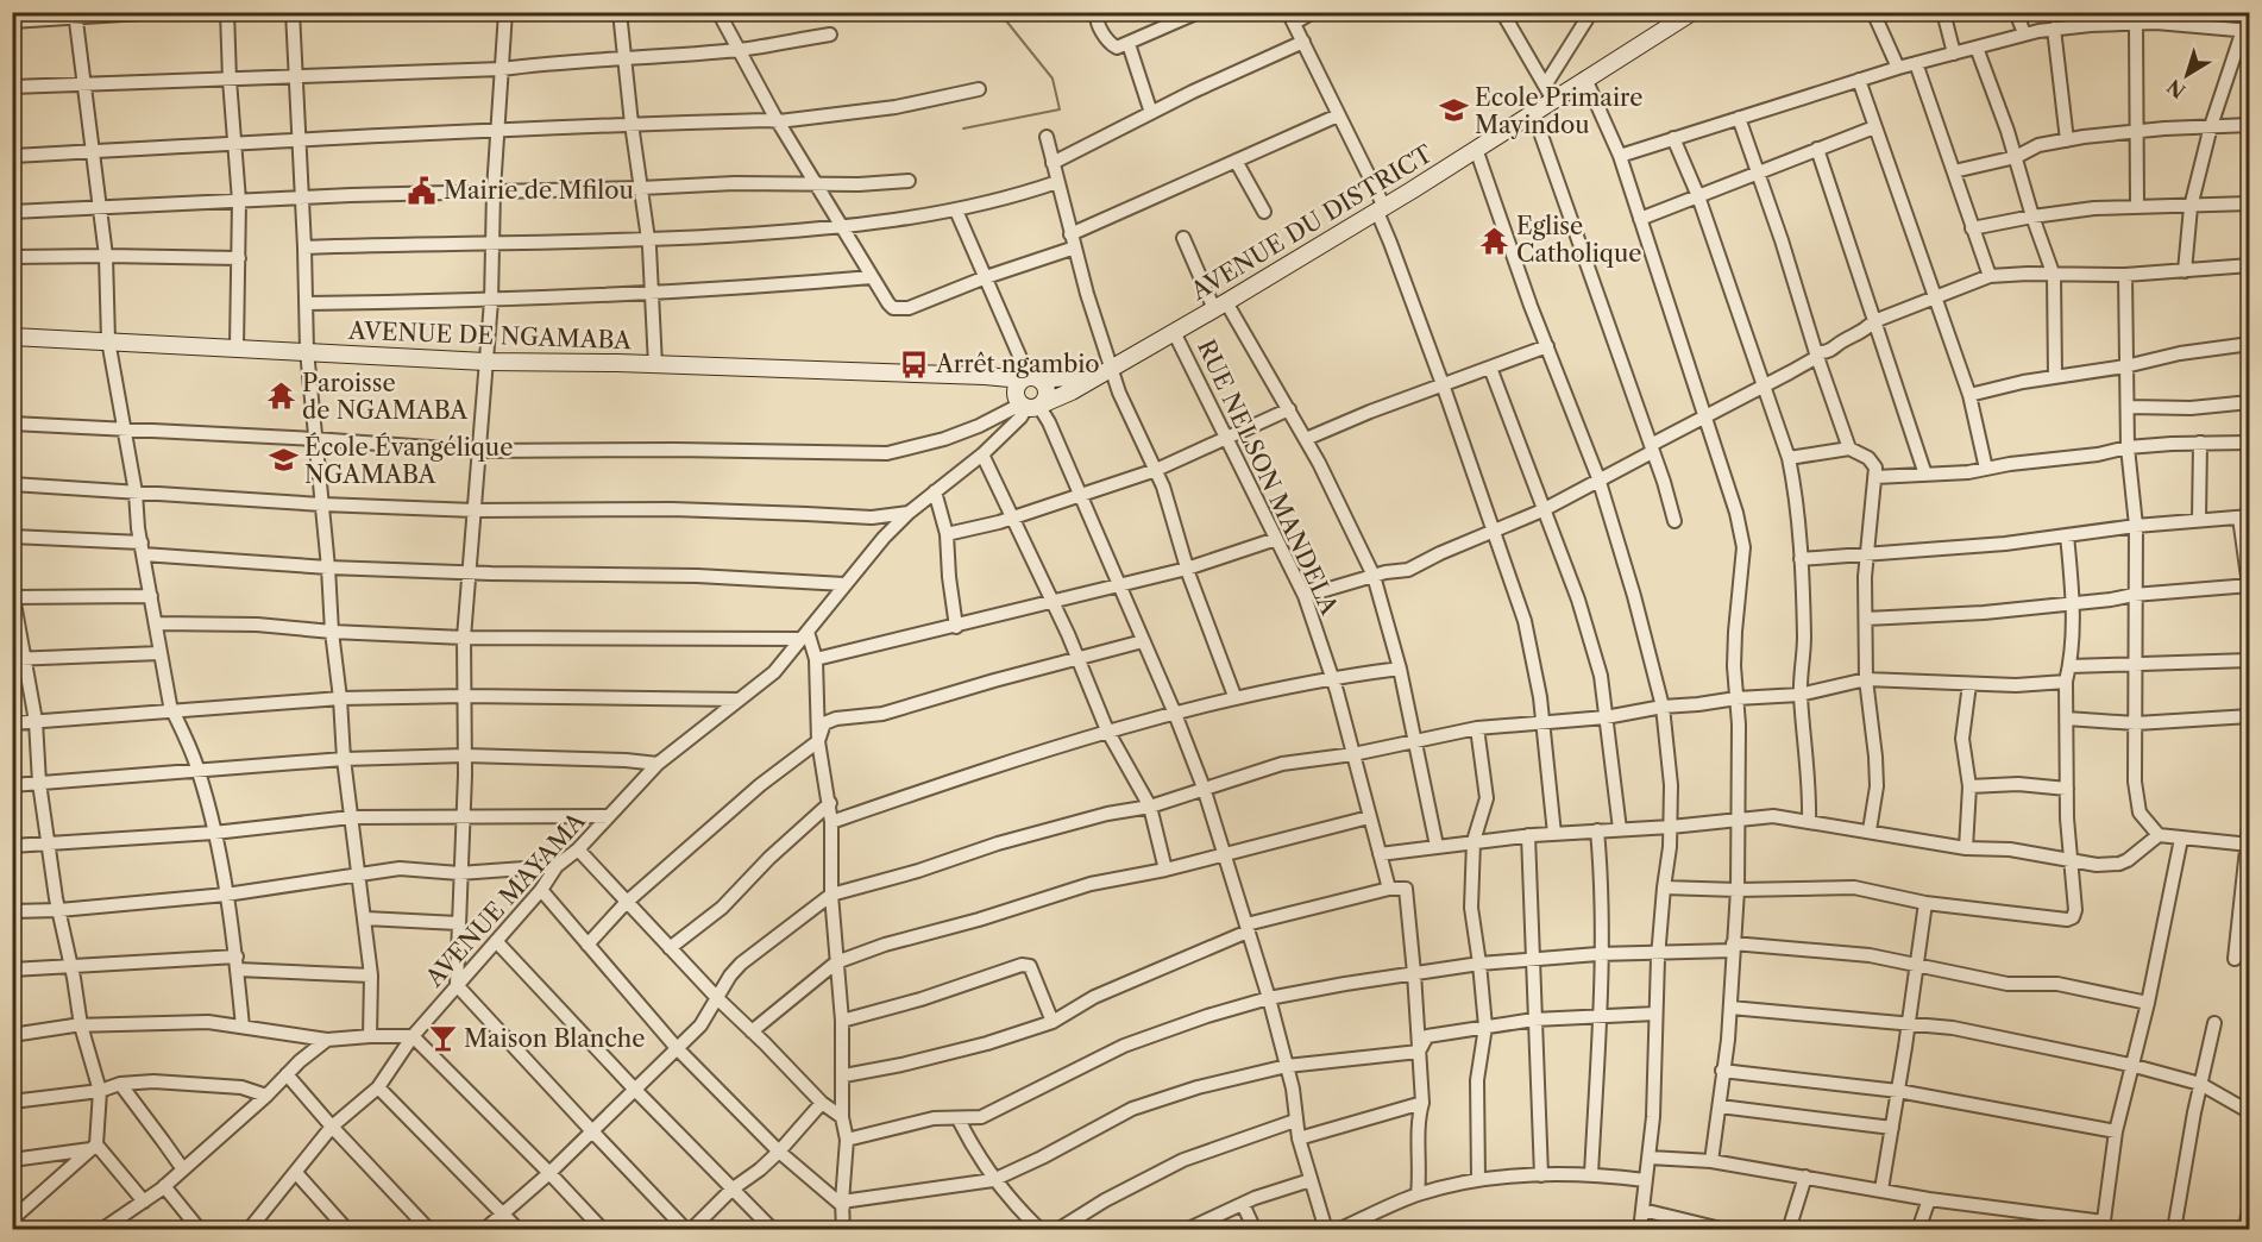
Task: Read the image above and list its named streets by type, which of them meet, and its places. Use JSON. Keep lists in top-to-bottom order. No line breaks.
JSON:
{"streets":{"street":["AVENUE DU DISTRICT","AVENUE DE NGAMABA","RUE NELSON MANDELA","AVENUE MAYAMA"]},"crossings":[["AVENUE DU DISTRICT","AVENUE DE NGAMABA"],["AVENUE DU DISTRICT","RUE NELSON MANDELA"],["AVENUE DU DISTRICT","AVENUE MAYAMA"],["AVENUE DE NGAMABA","AVENUE MAYAMA"]],"places":{"school or university":["Ecole Primaire Mayindou","École Évangélique NGAMABA"],"public building":["Mairie de Mfilou"],"temple":["Eglise Catholique","Paroisse de NGAMABA"],"bus stop":["Arrêt ngambio"],"bar":["Maison Blanche"]},"north":"bottom left"}
